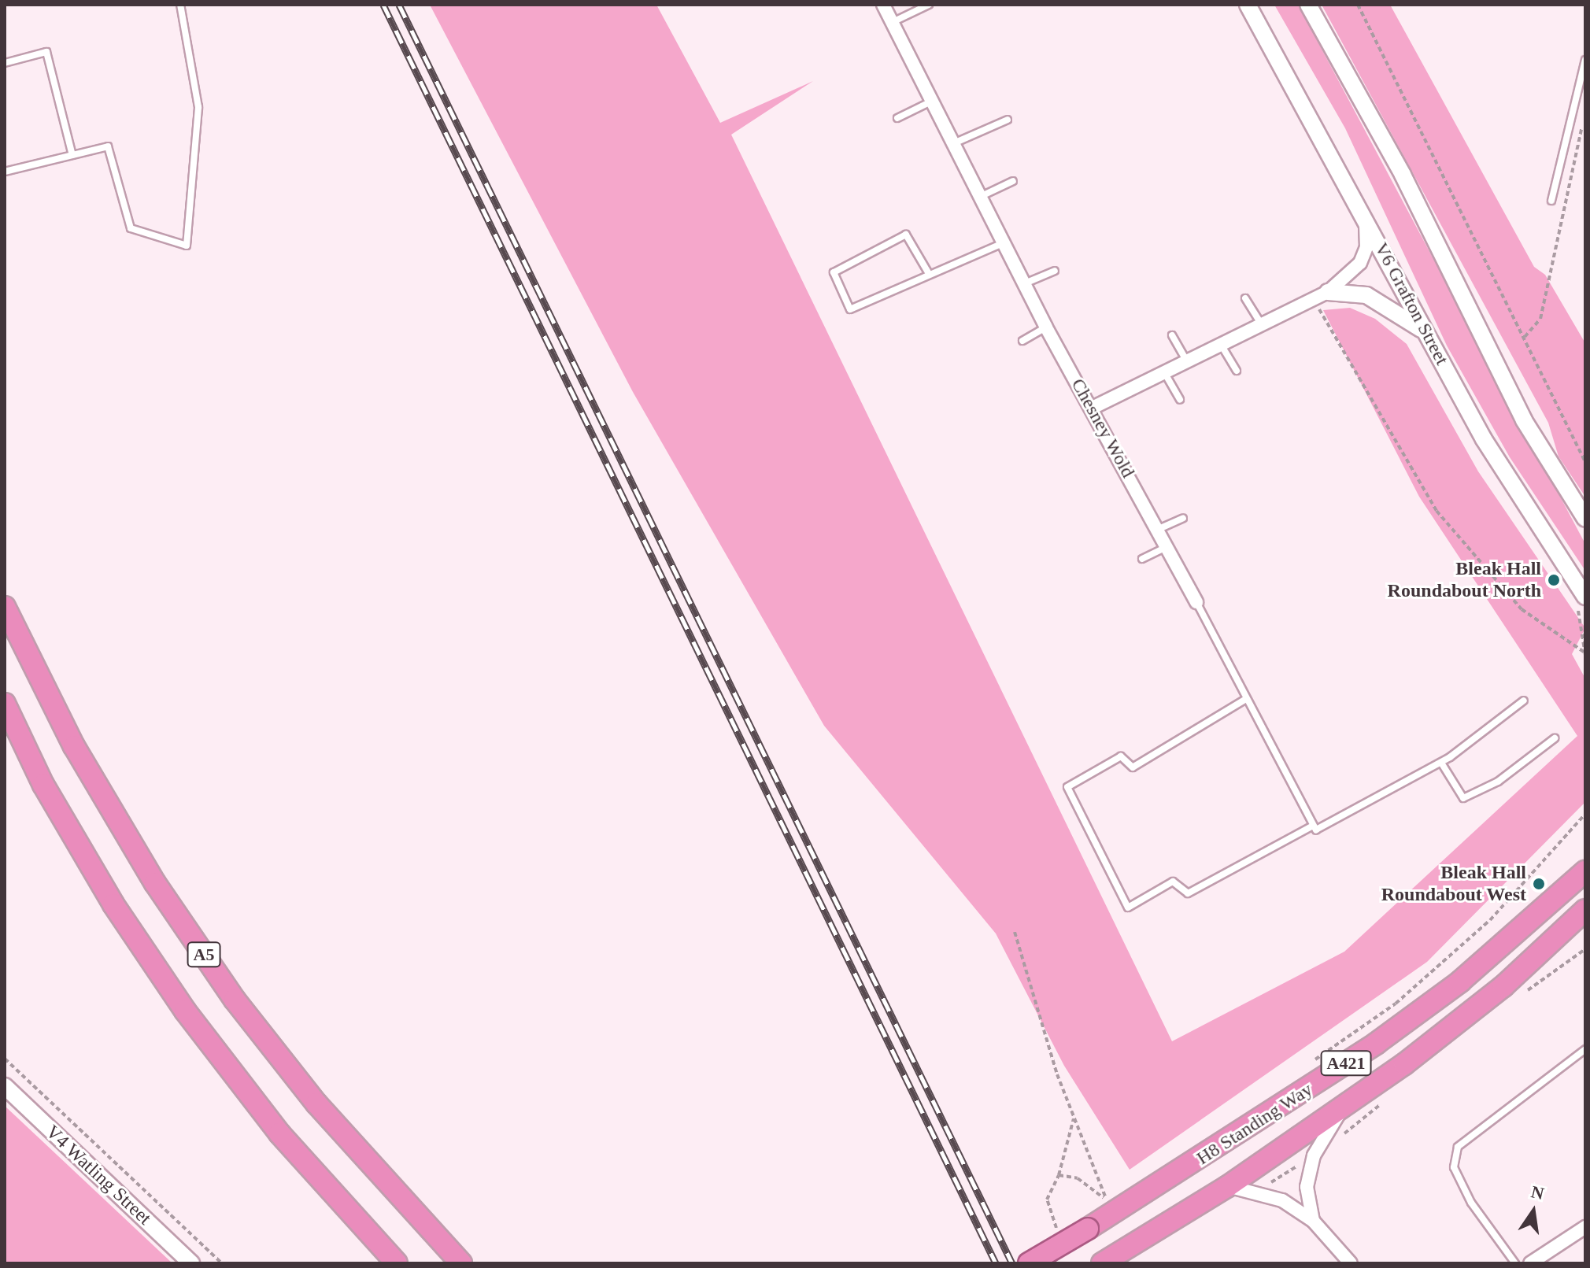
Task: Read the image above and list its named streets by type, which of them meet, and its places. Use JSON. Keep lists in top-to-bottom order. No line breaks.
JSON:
{"streets":{"highway":["A5","A421","H8 Standing Way"],"street":["V6 Grafton Street","Chesney Wold","V4 Watling Street"]},"places":["Bleak Hall Roundabout North","Bleak Hall Roundabout West"],"north":"top"}
